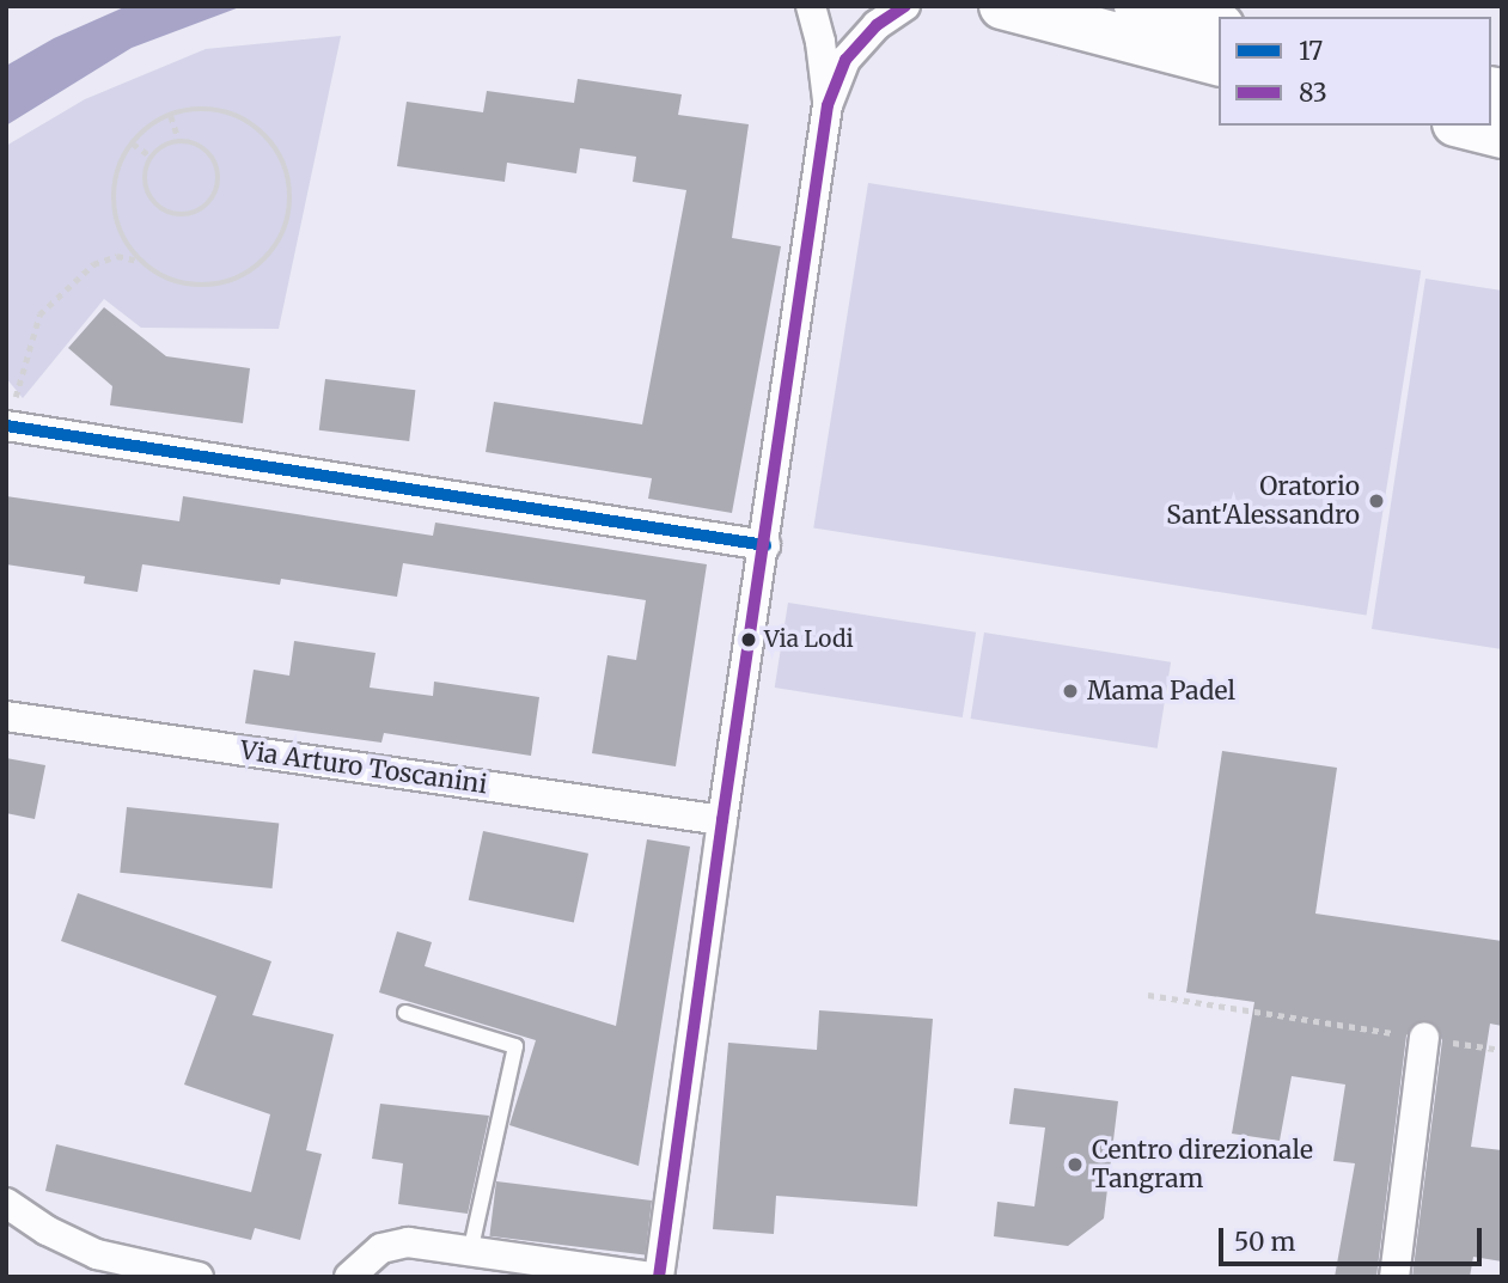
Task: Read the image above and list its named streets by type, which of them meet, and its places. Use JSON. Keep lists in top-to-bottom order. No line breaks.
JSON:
{"streets":{"street":["Via Arturo Toscanini"]},"places":["Oratorio Sant'Alessandro","Via Lodi","Mama Padel","Centro direzionale Tangram"],"lines":["transit line 83","transit line 17"],"legend":["17","83"],"scale_bar":"50 m"}
